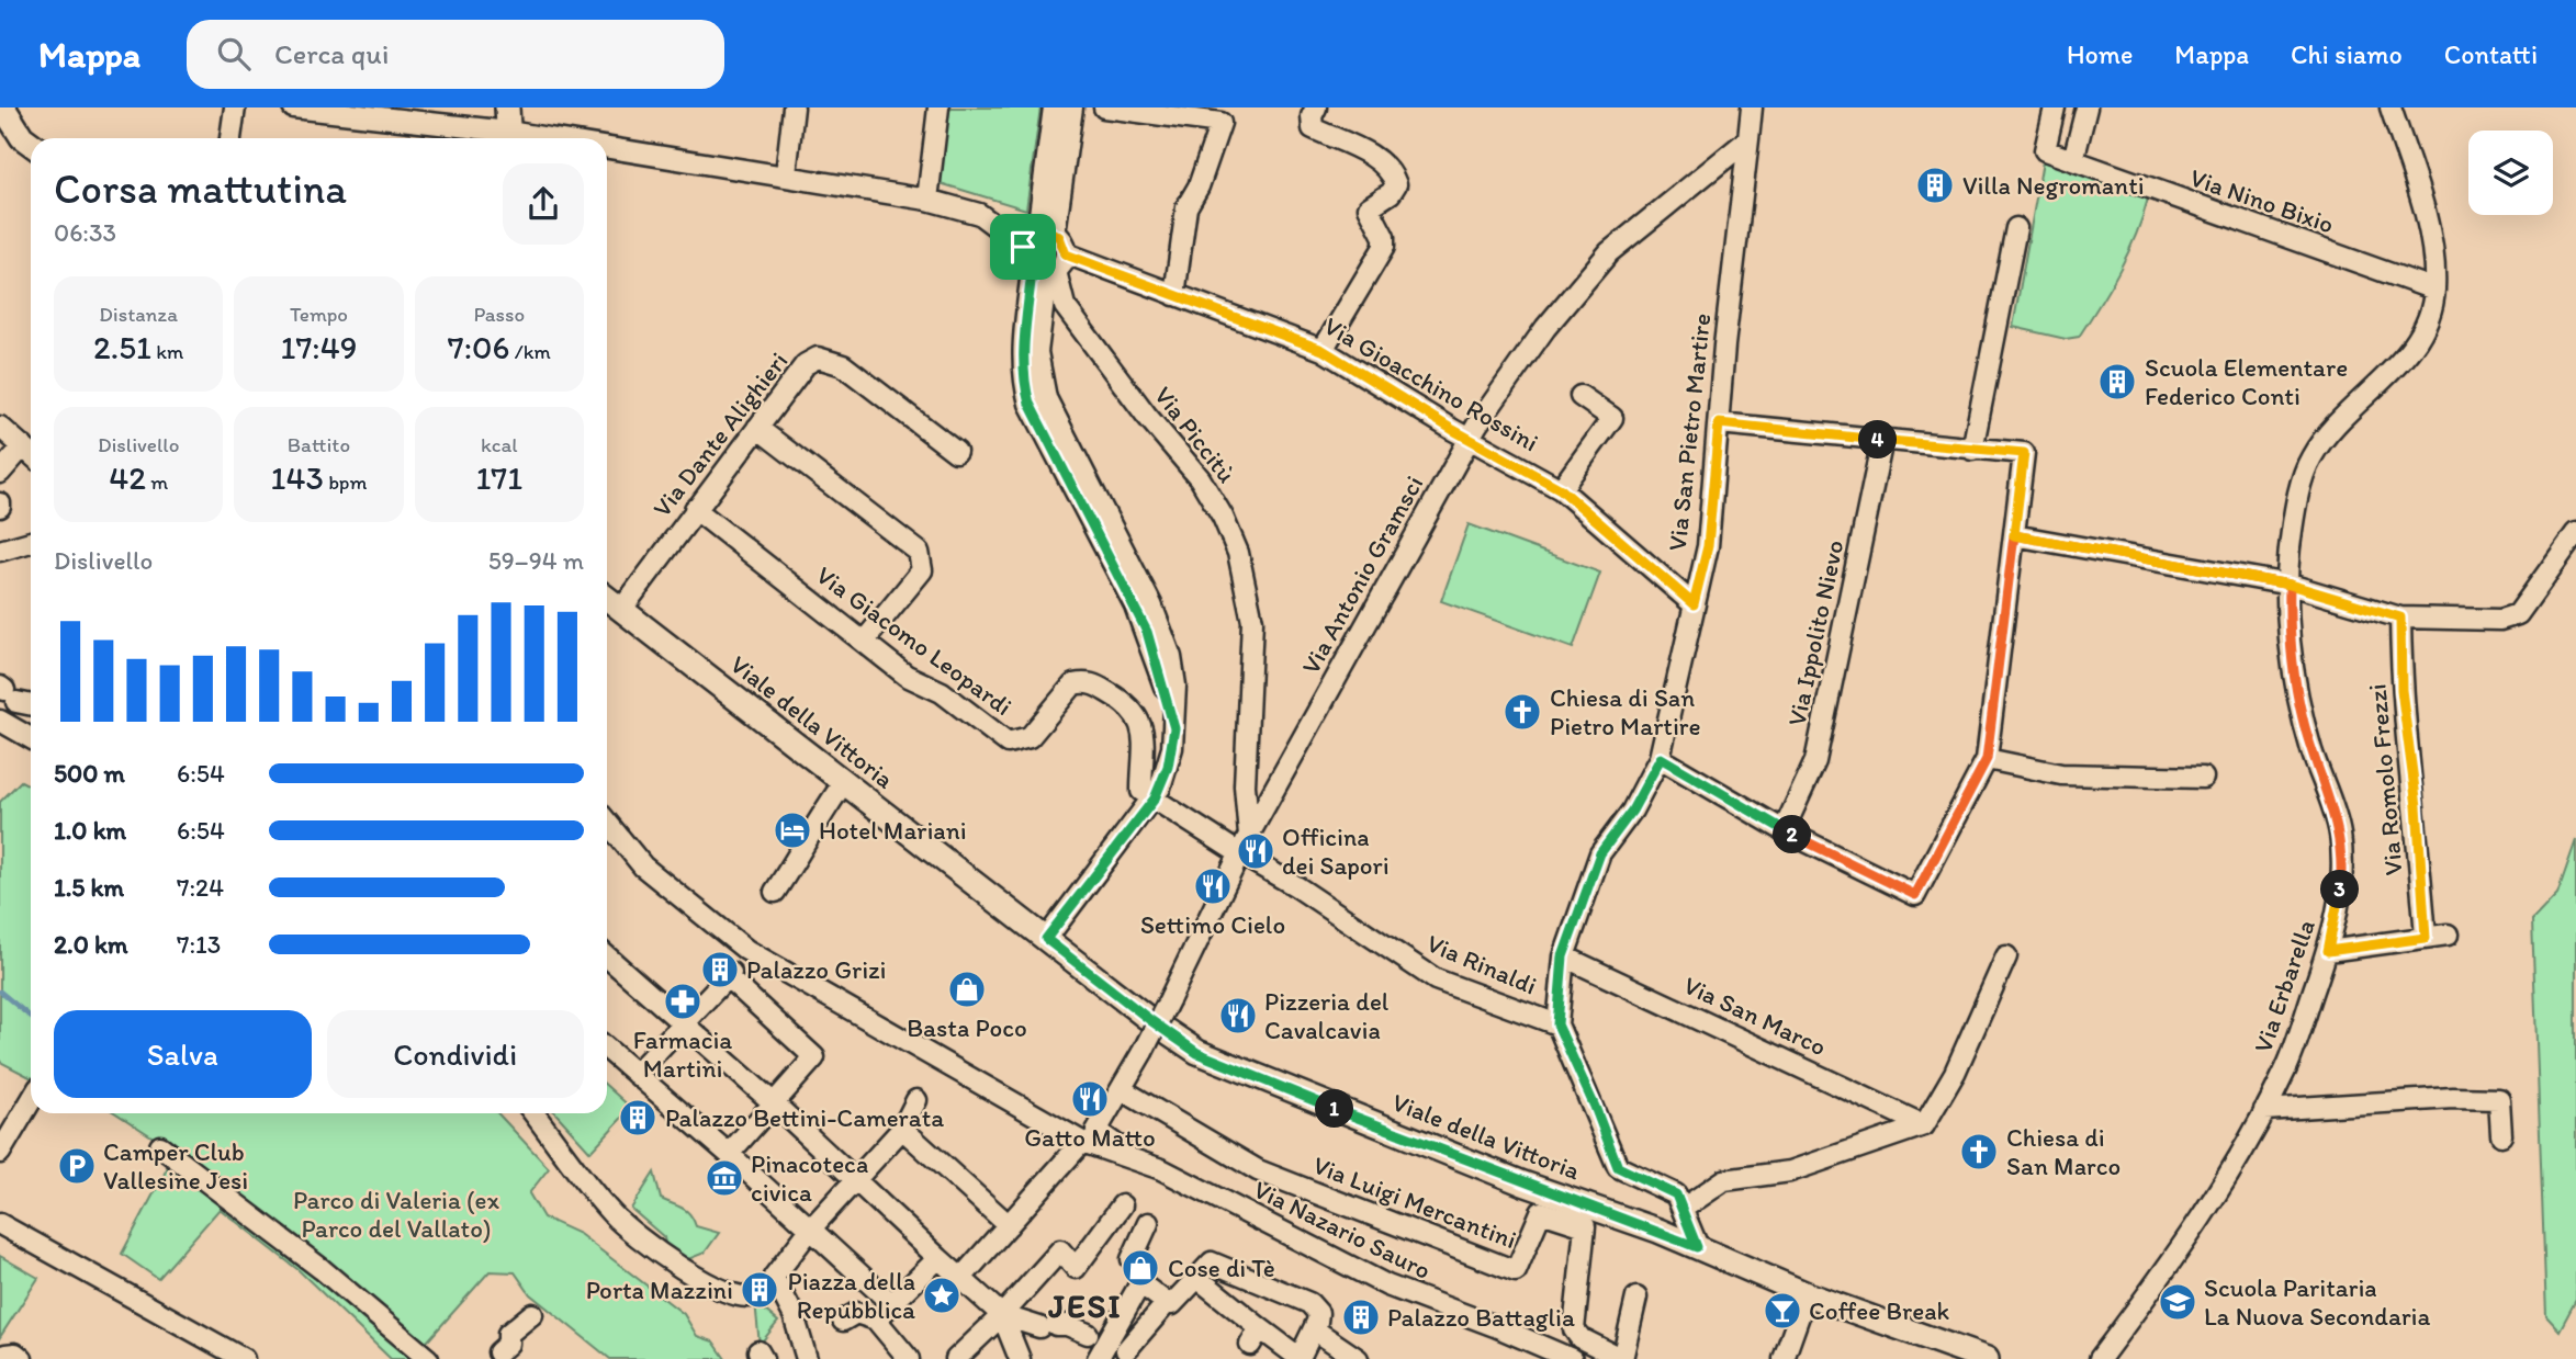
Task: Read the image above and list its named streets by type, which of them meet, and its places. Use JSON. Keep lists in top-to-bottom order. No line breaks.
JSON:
{"streets":{"main road":["Viale della Vittoria"],"street":["Via Nino Bixio","Via Gioacchino Rossini","Via San Pietro Martire","Via Dante Alighieri","Via Piccitù","Via Antonio Gramsci","Via Ippolito Nievo","Via Giacomo Leopardi","Via Romolo Frezzi","Via Rinaldi","Via Erbarella","Via San Marco","Via Luigi Mercantini","Via Nazario Sauro"]},"crossings":[["Via Nino Bixio","Via Erbarella"],["Via Gioacchino Rossini","Via San Pietro Martire"],["Via Gioacchino Rossini","Via Piccitù"],["Via Gioacchino Rossini","Via Antonio Gramsci"],["Via San Pietro Martire","Via Antonio Gramsci"],["Via San Pietro Martire","Via Rinaldi"],["Via San Pietro Martire","Via San Marco"],["Via Dante Alighieri","Via Giacomo Leopardi"],["Via Dante Alighieri","Viale della Vittoria"],["Via Piccitù","Via Antonio Gramsci"],["Via Antonio Gramsci","Via Rinaldi"],["Via Antonio Gramsci","Via Luigi Mercantini"],["Via Antonio Gramsci","Via Nazario Sauro"],["Via Giacomo Leopardi","Via Rinaldi"],["Viale della Vittoria","Via Rinaldi"]],"districts":["JESI"],"parks":["Parco di Valeria (ex Parco del Vallato)"],"places":{"building":["Villa Negromanti","Scuola Elementare Federico Conti","Palazzo Grizi","Palazzo Bettini-Camerata","Porta Mazzini","Palazzo Battaglia"],"church":["Chiesa di San Pietro Martire","Chiesa di San Marco"],"hotel":["Hotel Mariani"],"restaurant":["Officina dei Sapori","Settimo Cielo","Pizzeria del Cavalcavia","Gatto Matto"],"shop":["Basta Poco","Cose di Tè"],"pharmacy":["Farmacia Martini"],"parking":["Camper Club Vallesine Jesi"],"museum":["Pinacoteca civica"],"place":["Piazza della Repubblica"],"school or university":["Scuola Paritaria La Nuova Secondaria"],"bar":["Coffee Break"]},"page":{"header":"Mappa","search":"Cerca qui","nav":["Home","Mappa","Chi siamo","Contatti"],"heading":["Corsa mattutina","06:33"],"stats":[["Distanza","2.51 km"],["Tempo","17:49"],["Passo","7:06 /km"],["Dislivello","42 m"],["Battito","143 bpm"],["kcal","171"]],"pins":["4","2","3","1"],"chart":["Dislivello","59–94 m"],"list":[{"name":"500 m","note":"6:54"},{"name":"1.0 km","note":"6:54"},{"name":"1.5 km","note":"7:24"},{"name":"2.0 km","note":"7:13"}],"buttons":["Salva","Condividi"]}}
